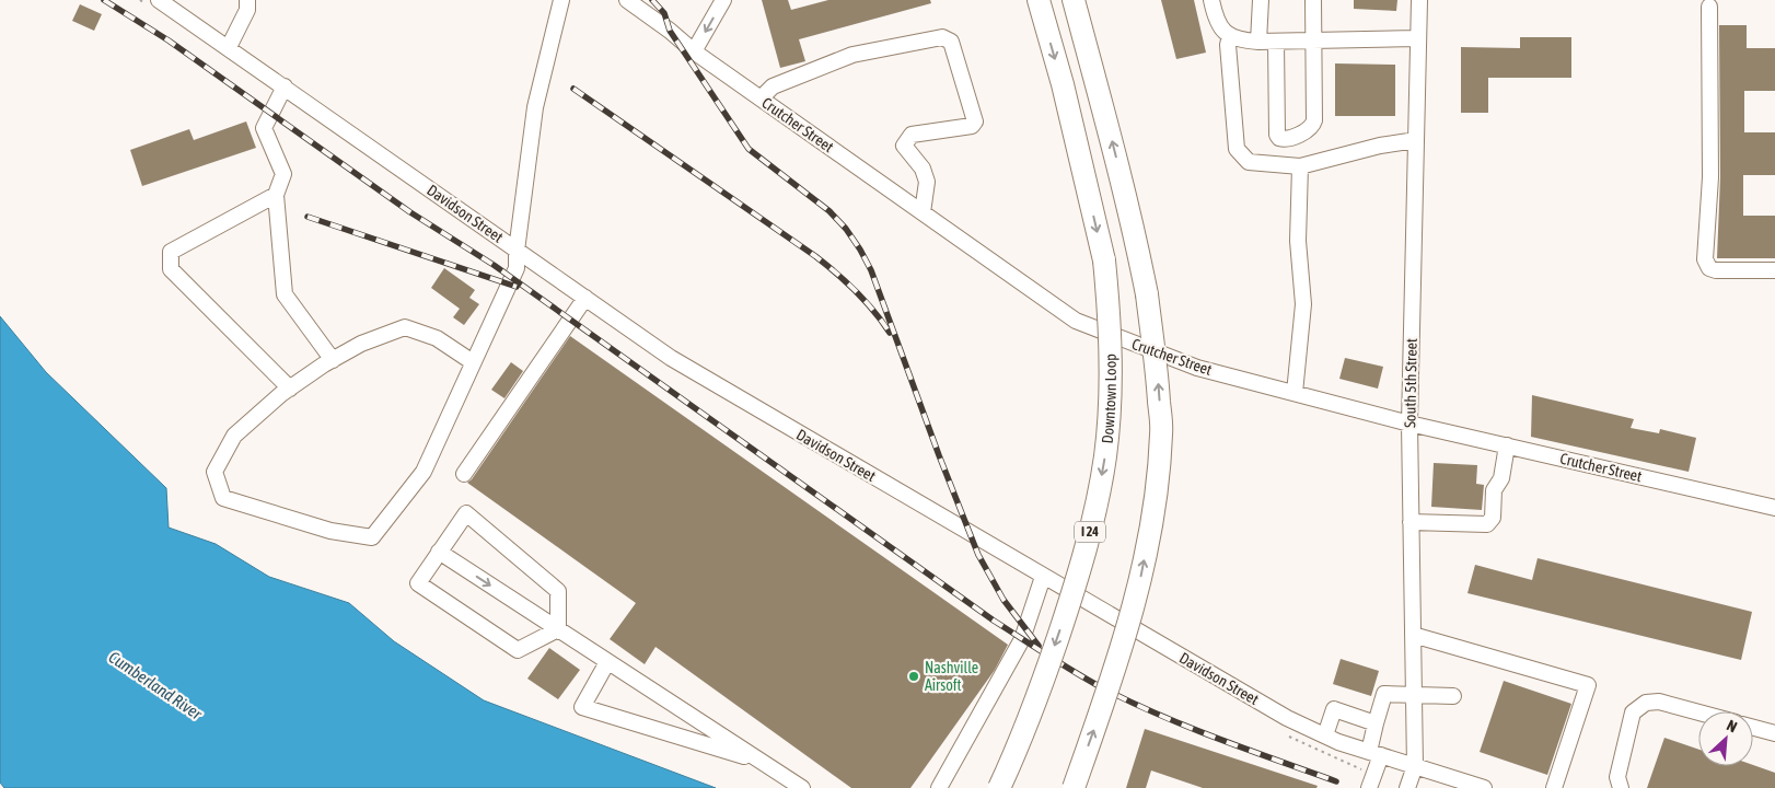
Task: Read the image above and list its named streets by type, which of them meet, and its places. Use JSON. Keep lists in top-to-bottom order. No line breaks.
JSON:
{"streets":{"highway":["Downtown Loop","I 24"],"street":["Crutcher Street","Davidson Street","South 5th Street"]},"crossings":[["Crutcher Street","South 5th Street"],["Davidson Street","South 5th Street"]],"water":["Cumberland River"],"places":["Nashville Airsoft"],"north":"top right"}
